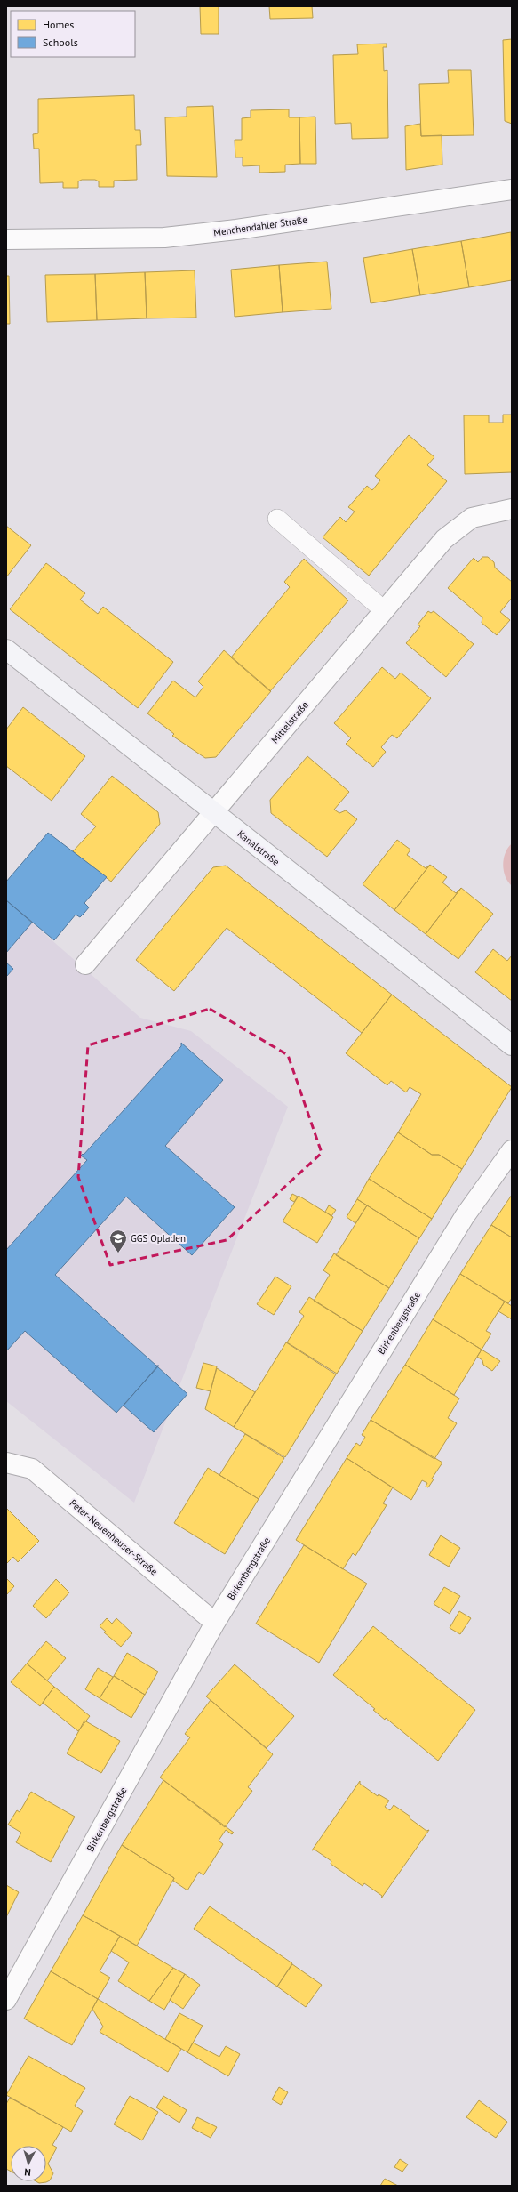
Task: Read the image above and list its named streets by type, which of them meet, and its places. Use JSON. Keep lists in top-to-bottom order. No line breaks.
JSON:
{"streets":{"street":["Menchendahler Straße","Mittelstraße","Kanalstraße","Birkenbergstraße","Peter-Neuenheuser-Straße"]},"crossings":[["Mittelstraße","Kanalstraße"],["Birkenbergstraße","Peter-Neuenheuser-Straße"]],"places":{"school or university":["GGS Opladen"]},"legend":["Homes","Schools"],"north":"bottom"}
